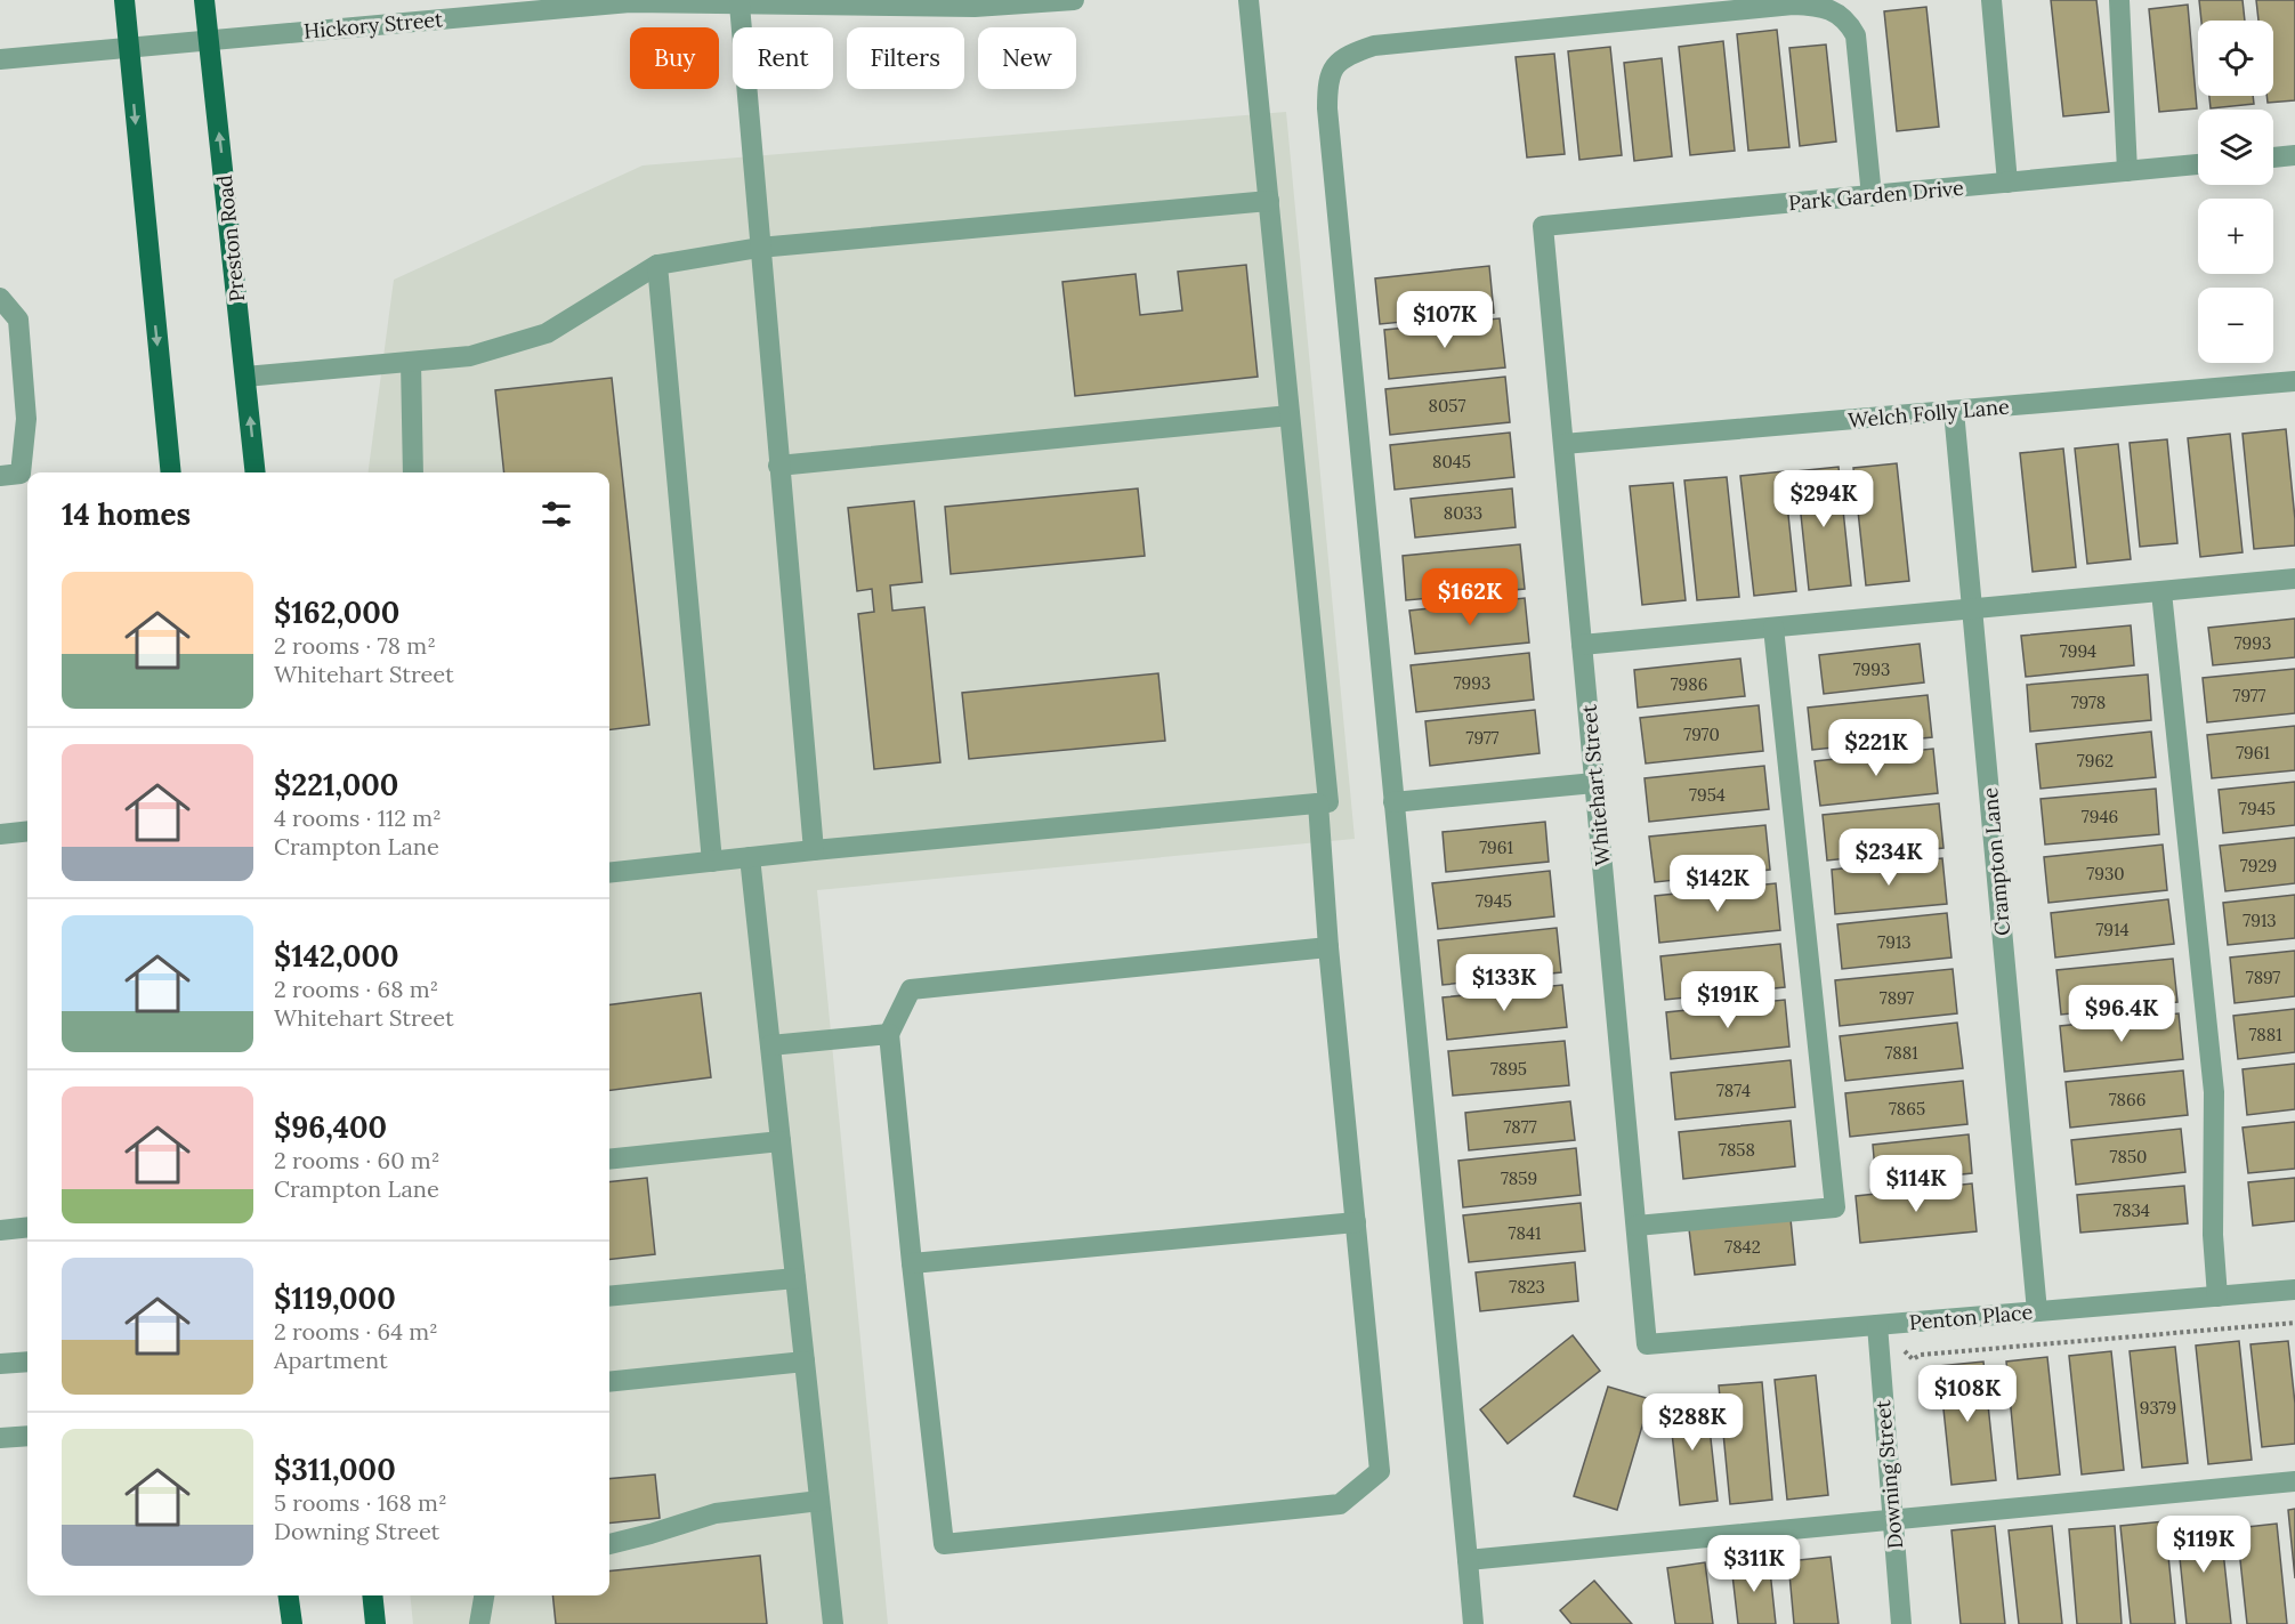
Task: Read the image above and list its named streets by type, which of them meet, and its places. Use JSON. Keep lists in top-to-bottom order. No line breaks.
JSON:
{"streets":{"main road":["Preston Road"],"street":["Hickory Street","Park Garden Drive","Welch Folly Lane","Whitehart Street","Crampton Lane","Penton Place","Downing Street"]},"crossings":[["Hickory Street","Preston Road"],["Park Garden Drive","Whitehart Street"],["Welch Folly Lane","Whitehart Street"],["Welch Folly Lane","Crampton Lane"],["Whitehart Street","Penton Place"],["Crampton Lane","Penton Place"],["Penton Place","Downing Street"]],"house_numbers":["8057","8045","8033","7993","7994","7993","7993","7986","7977","7978","7970","7977","7961","7962","7954","7945","7946","7961","7929","7930","7945","7913","7914","7913","7897","7897","7881","7881","7895","7874","7866","7865","7877","7858","7850","7859","7834","7841","7842","7823","9379"],"page":{"map_buttons":["+","−"],"chip":["Buy","Rent","Filters","New"],"price":["$107K","$294K","$162K","$221K","$234K","$142K","$133K","$191K","$96.4K","$114K","$108K","$288K","$119K","$311K"],"heading":"14 homes","list":[{"name":"$162,000","note":"2 rooms · 78 m² · Whitehart Street"},{"name":"$221,000","note":"4 rooms · 112 m² · Crampton Lane"},{"name":"$142,000","note":"2 rooms · 68 m² · Whitehart Street"},{"name":"$96,400","note":"2 rooms · 60 m² · Crampton Lane"},{"name":"$119,000","note":"2 rooms · 64 m² · Apartment"},{"name":"$311,000","note":"5 rooms · 168 m² · Downing Street"}]}}
